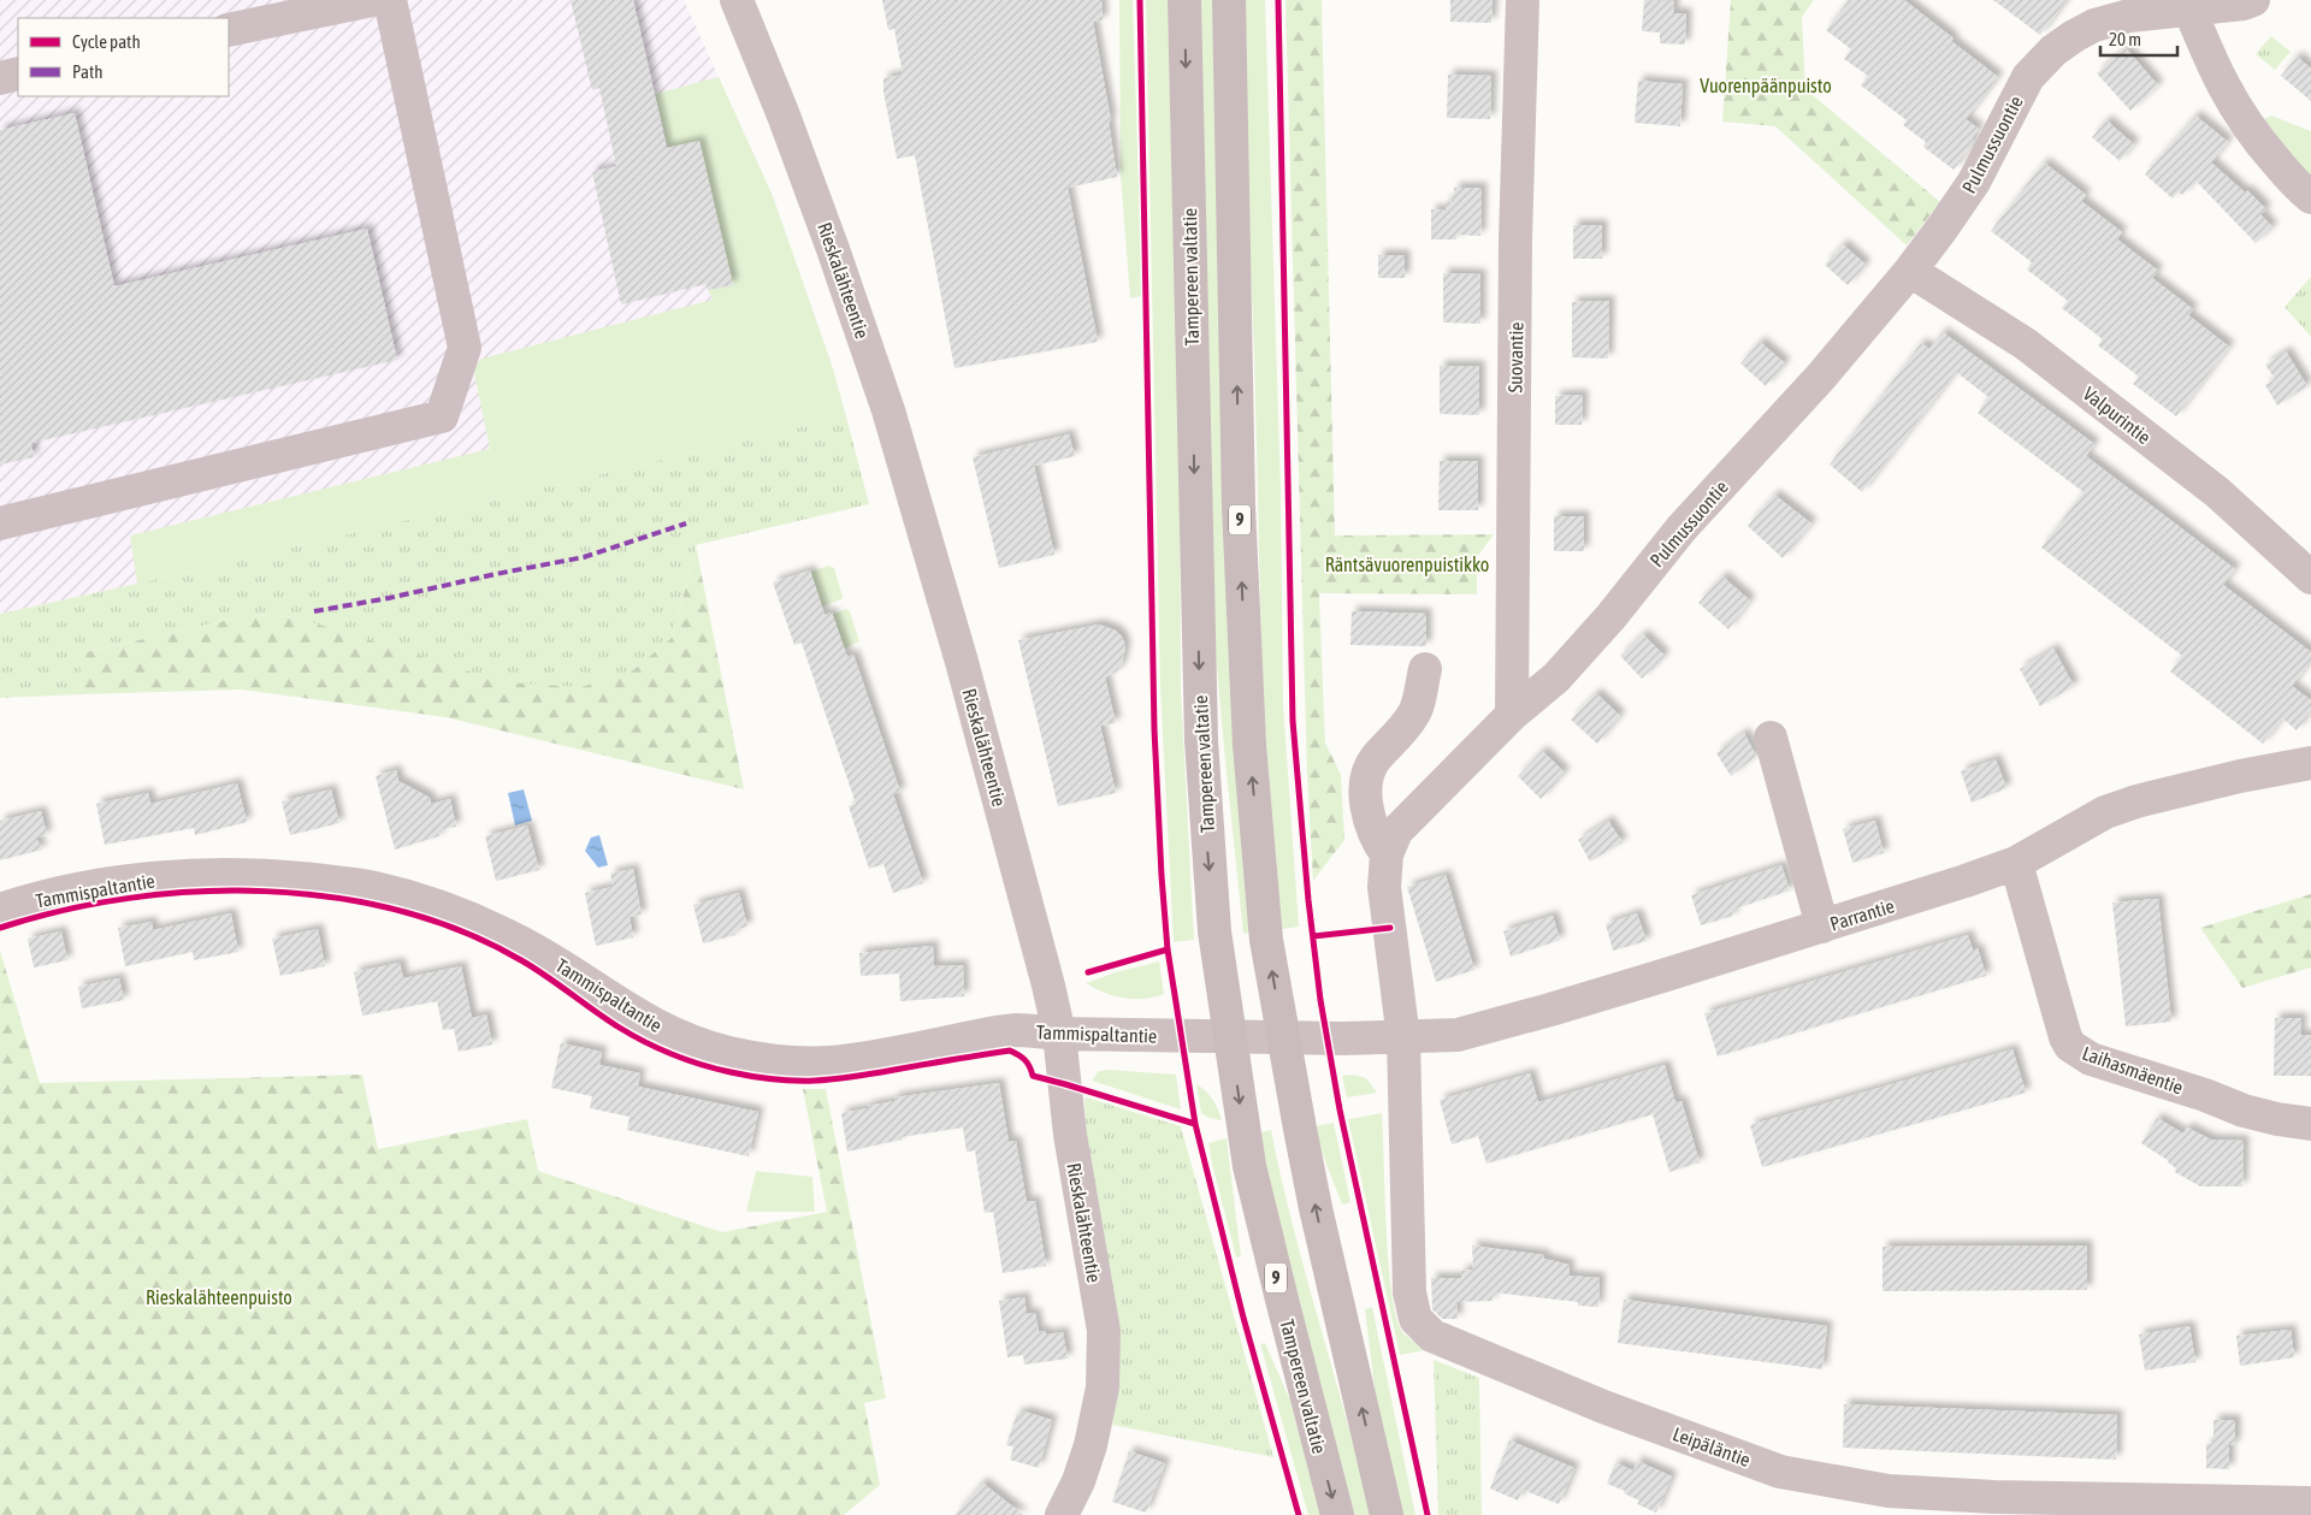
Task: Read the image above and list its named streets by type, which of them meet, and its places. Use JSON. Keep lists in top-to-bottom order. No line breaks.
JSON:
{"streets":{"highway":["Tampereen valtatie","9"],"street":["Pulmussuontie","Rieskalähteentie","Suovantie","Valpurintie","Tammispaltantie","Parrantie","Laihasmäentie","Leipäläntie"]},"crossings":[["Pulmussuontie","Suovantie"],["Pulmussuontie","Valpurintie"],["Pulmussuontie","Parrantie"],["Pulmussuontie","Leipäläntie"],["Tampereen valtatie","Tammispaltantie"],["Rieskalähteentie","Tammispaltantie"],["Parrantie","Laihasmäentie"],["Parrantie","Leipäläntie"]],"parks":["Vuorenpäänpuisto","Räntsävuorenpuistikko","Rieskalähteenpuisto"],"legend":["Cycle path","Path"],"scale_bar":"20 m"}
